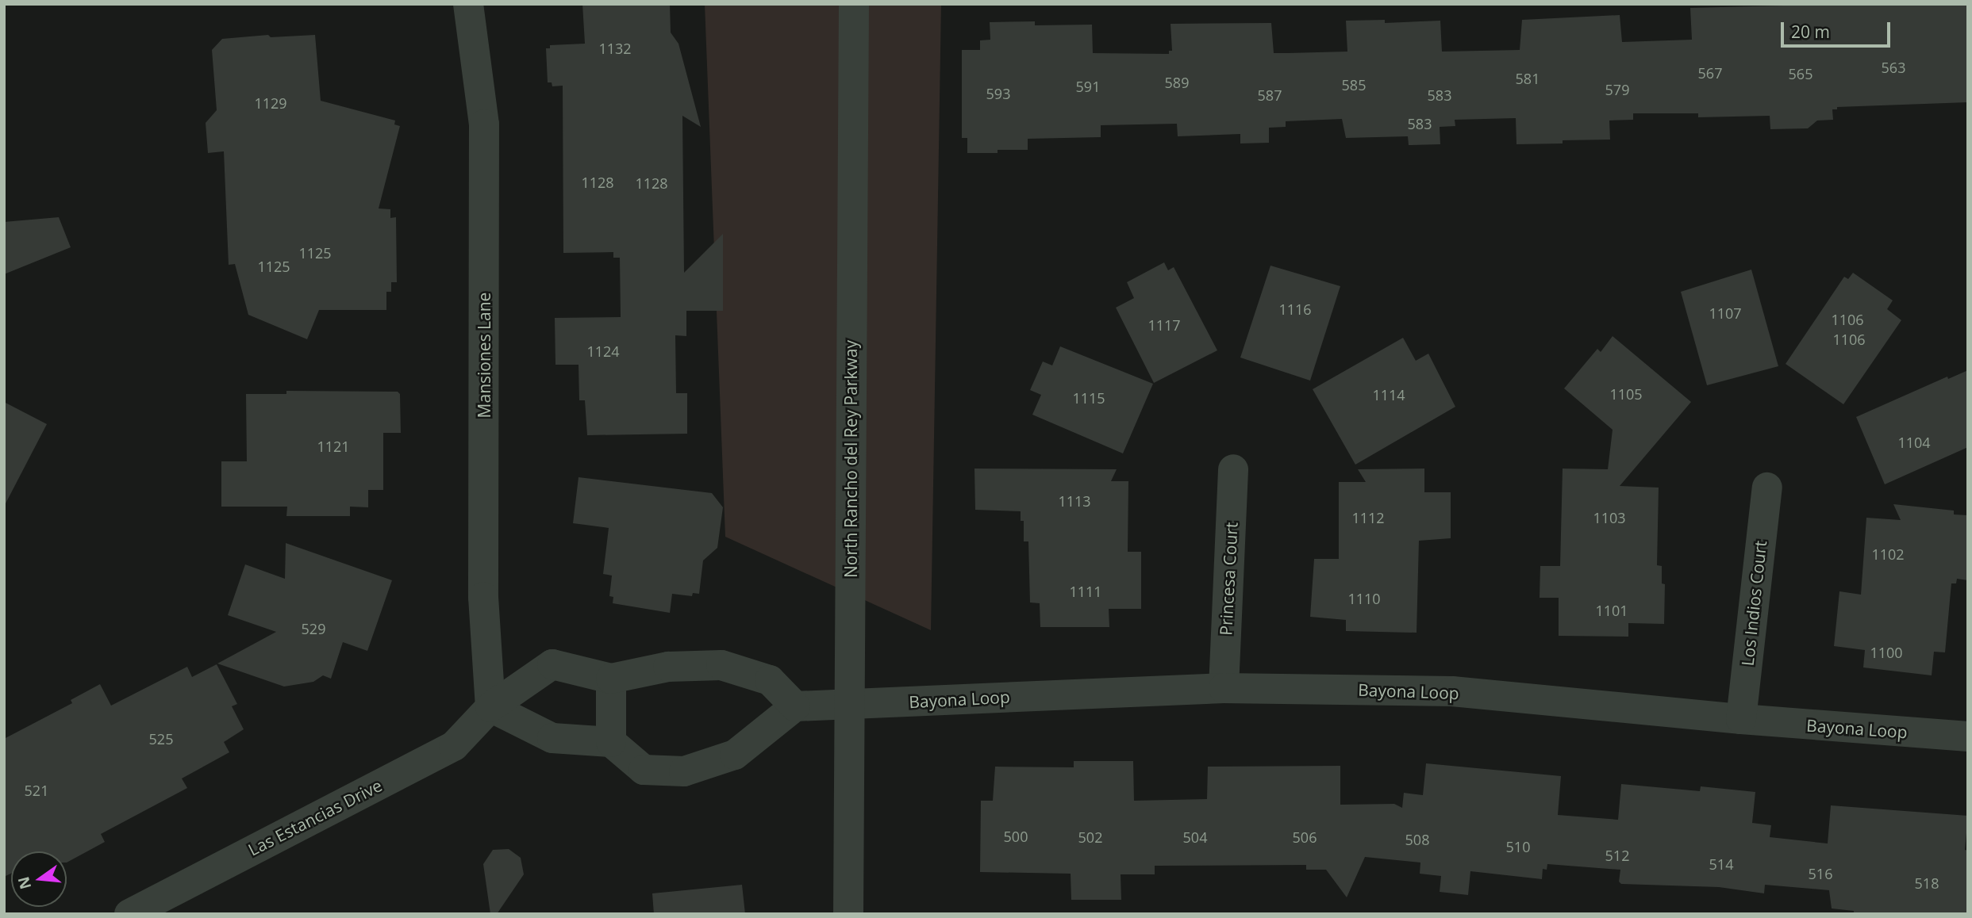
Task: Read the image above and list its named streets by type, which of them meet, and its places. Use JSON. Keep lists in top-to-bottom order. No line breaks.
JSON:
{"streets":{"street":["Mansiones Lane","North Rancho del Rey Parkway","Princesa Court","Los Indios Court","Bayona Loop","Las Estancias Drive"]},"crossings":[["Mansiones Lane","Las Estancias Drive"],["North Rancho del Rey Parkway","Bayona Loop"],["Princesa Court","Bayona Loop"],["Los Indios Court","Bayona Loop"]],"house_numbers":["1132","563","567","565","581","589","585","591","579","593","587","583","1129","583","1128","1128","1125","1125","1116","1107","1106","1117","1106","1124","1105","1114","1115","1104","1121","1113","1112","1103","1102","1111","1110","1101","529","1100","525","521","500","502","504","506","508","510","512","514","516","518"],"scale_bar":"20 m","north":"left"}
